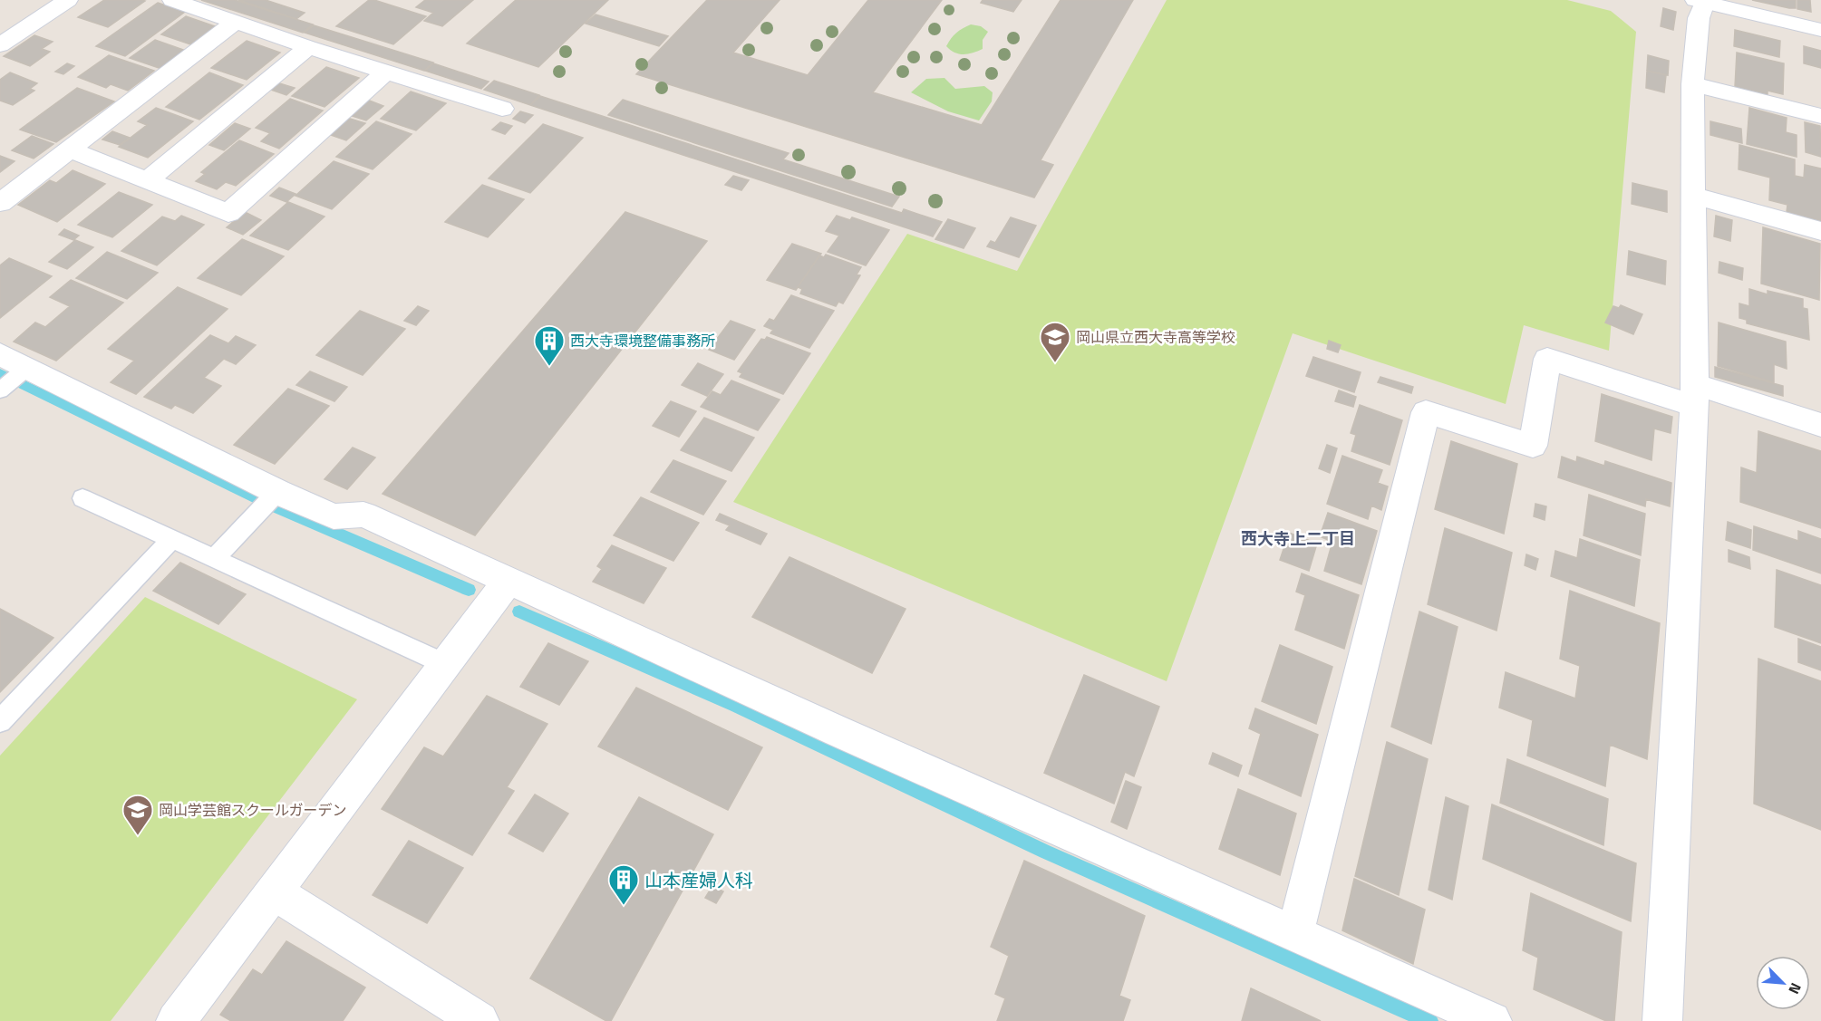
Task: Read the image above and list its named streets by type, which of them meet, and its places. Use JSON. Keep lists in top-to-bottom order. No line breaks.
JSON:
{"districts":["西大寺上二丁目"],"places":{"school or university":["岡山県立西大寺高等学校","岡山学芸館スクールガーデン"],"building":["西大寺環境整備事務所","山本産婦人科"]},"north":"bottom right"}
